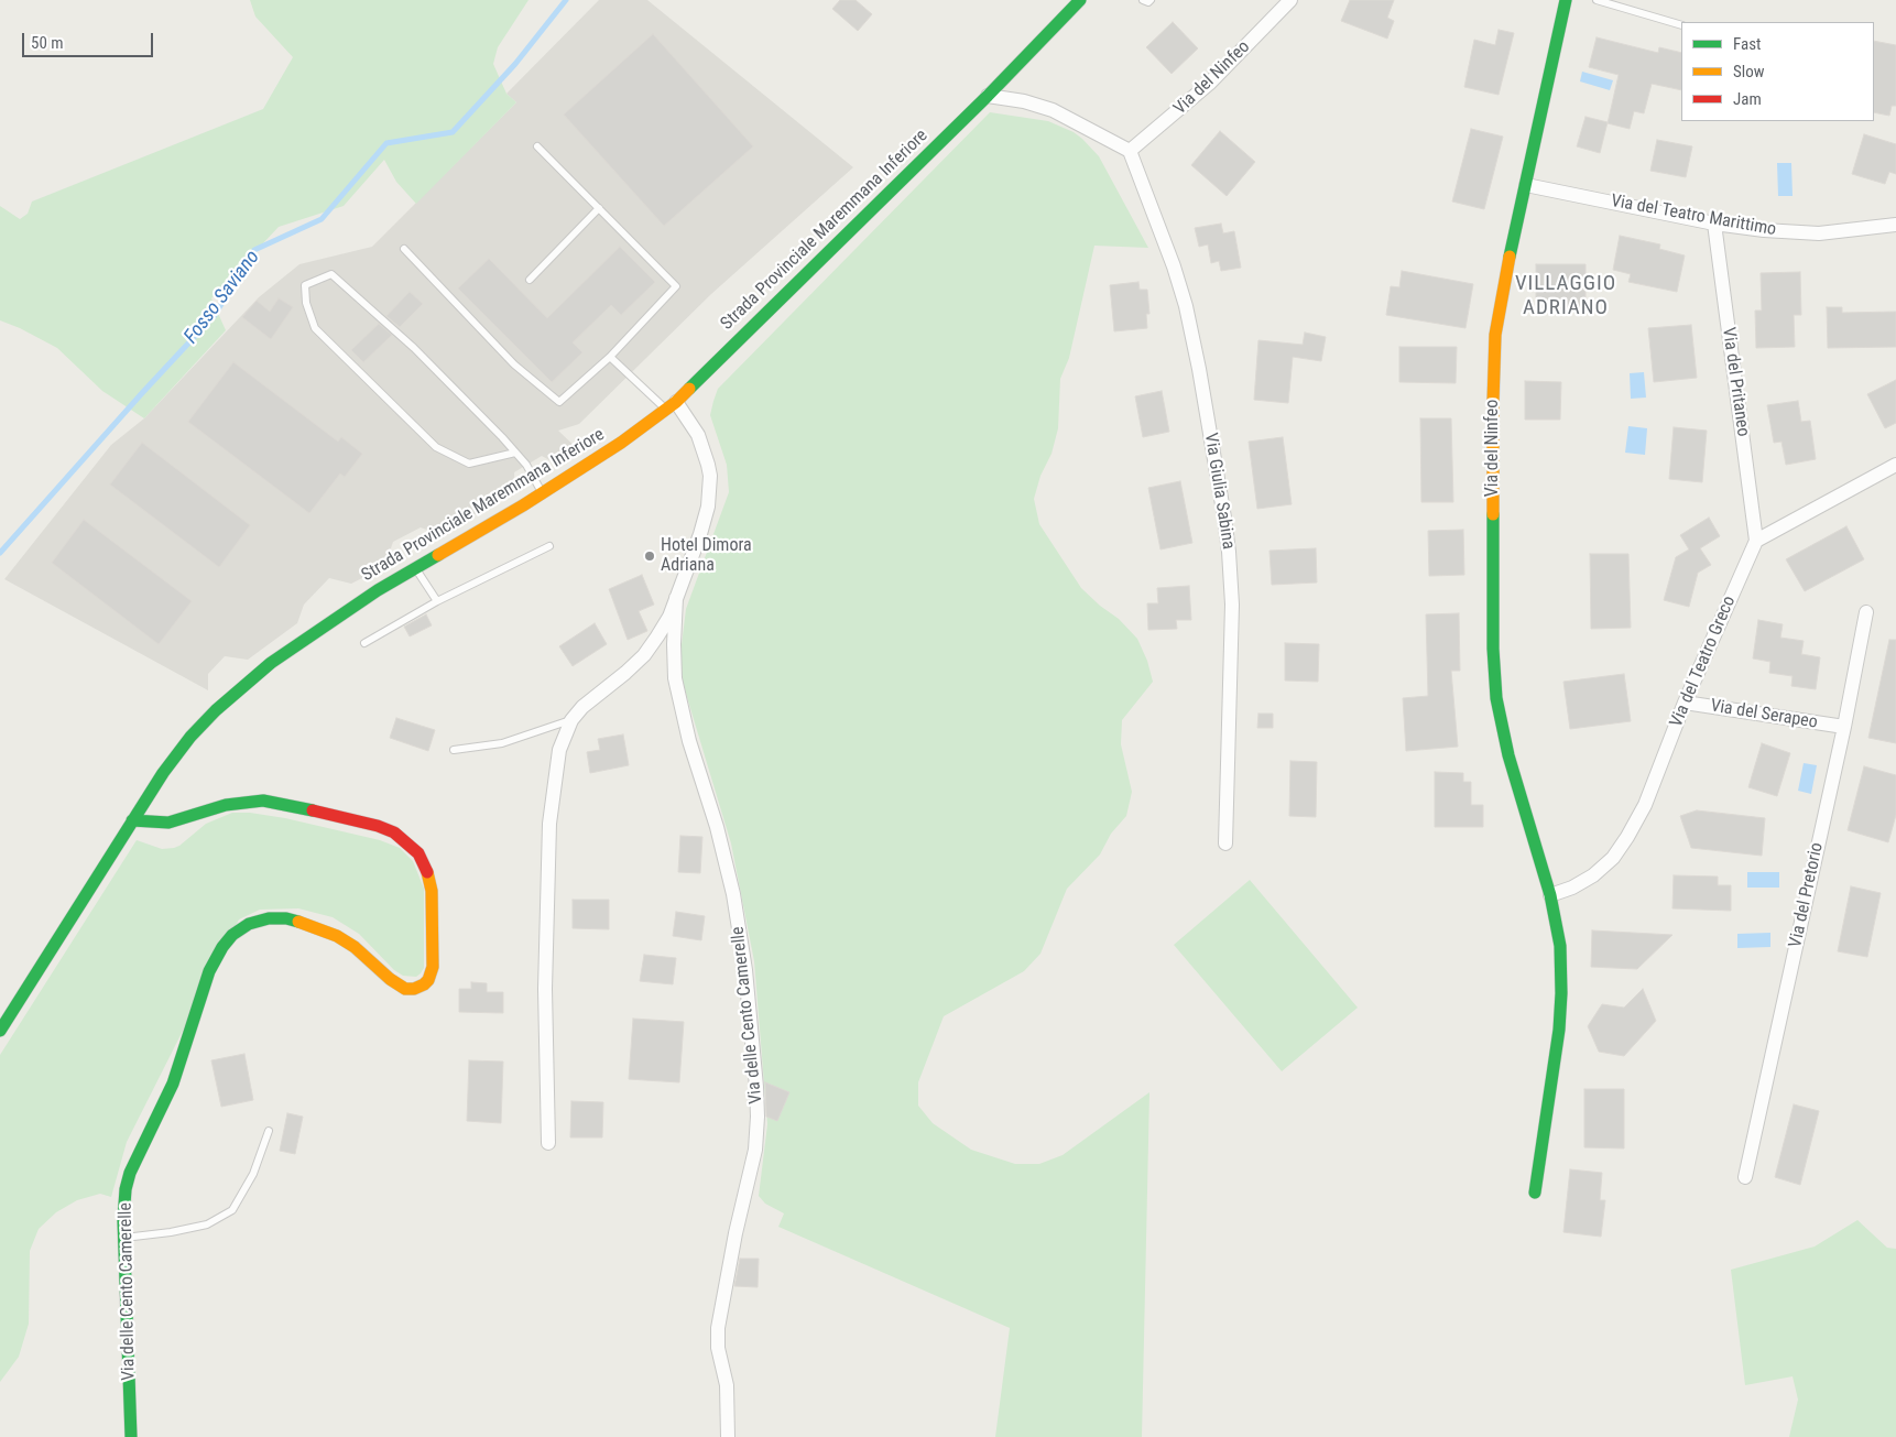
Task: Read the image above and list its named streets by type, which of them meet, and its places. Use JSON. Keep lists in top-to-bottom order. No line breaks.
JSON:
{"streets":{"street":["Via del Ninfeo","Via del Teatro Marittimo","Strada Provinciale Maremmana Inferiore","Via del Pritaneo","Via Giulia Sabina","Via del Teatro Greco","Via del Serapeo","Via del Pretorio","Via delle Cento Camerelle"]},"crossings":[["Via del Ninfeo","Via del Teatro Marittimo"],["Via del Ninfeo","Via Giulia Sabina"],["Via del Ninfeo","Via del Teatro Greco"],["Via del Teatro Marittimo","Via del Pritaneo"],["Strada Provinciale Maremmana Inferiore","Via delle Cento Camerelle"],["Via del Pritaneo","Via del Teatro Greco"],["Via del Teatro Greco","Via del Serapeo"],["Via del Serapeo","Via del Pretorio"]],"districts":["VILLAGGIO ADRIANO"],"water":["Fosso Saviano"],"places":["Hotel Dimora Adriana"],"legend":["Fast","Slow","Jam"],"scale_bar":"50 m"}
